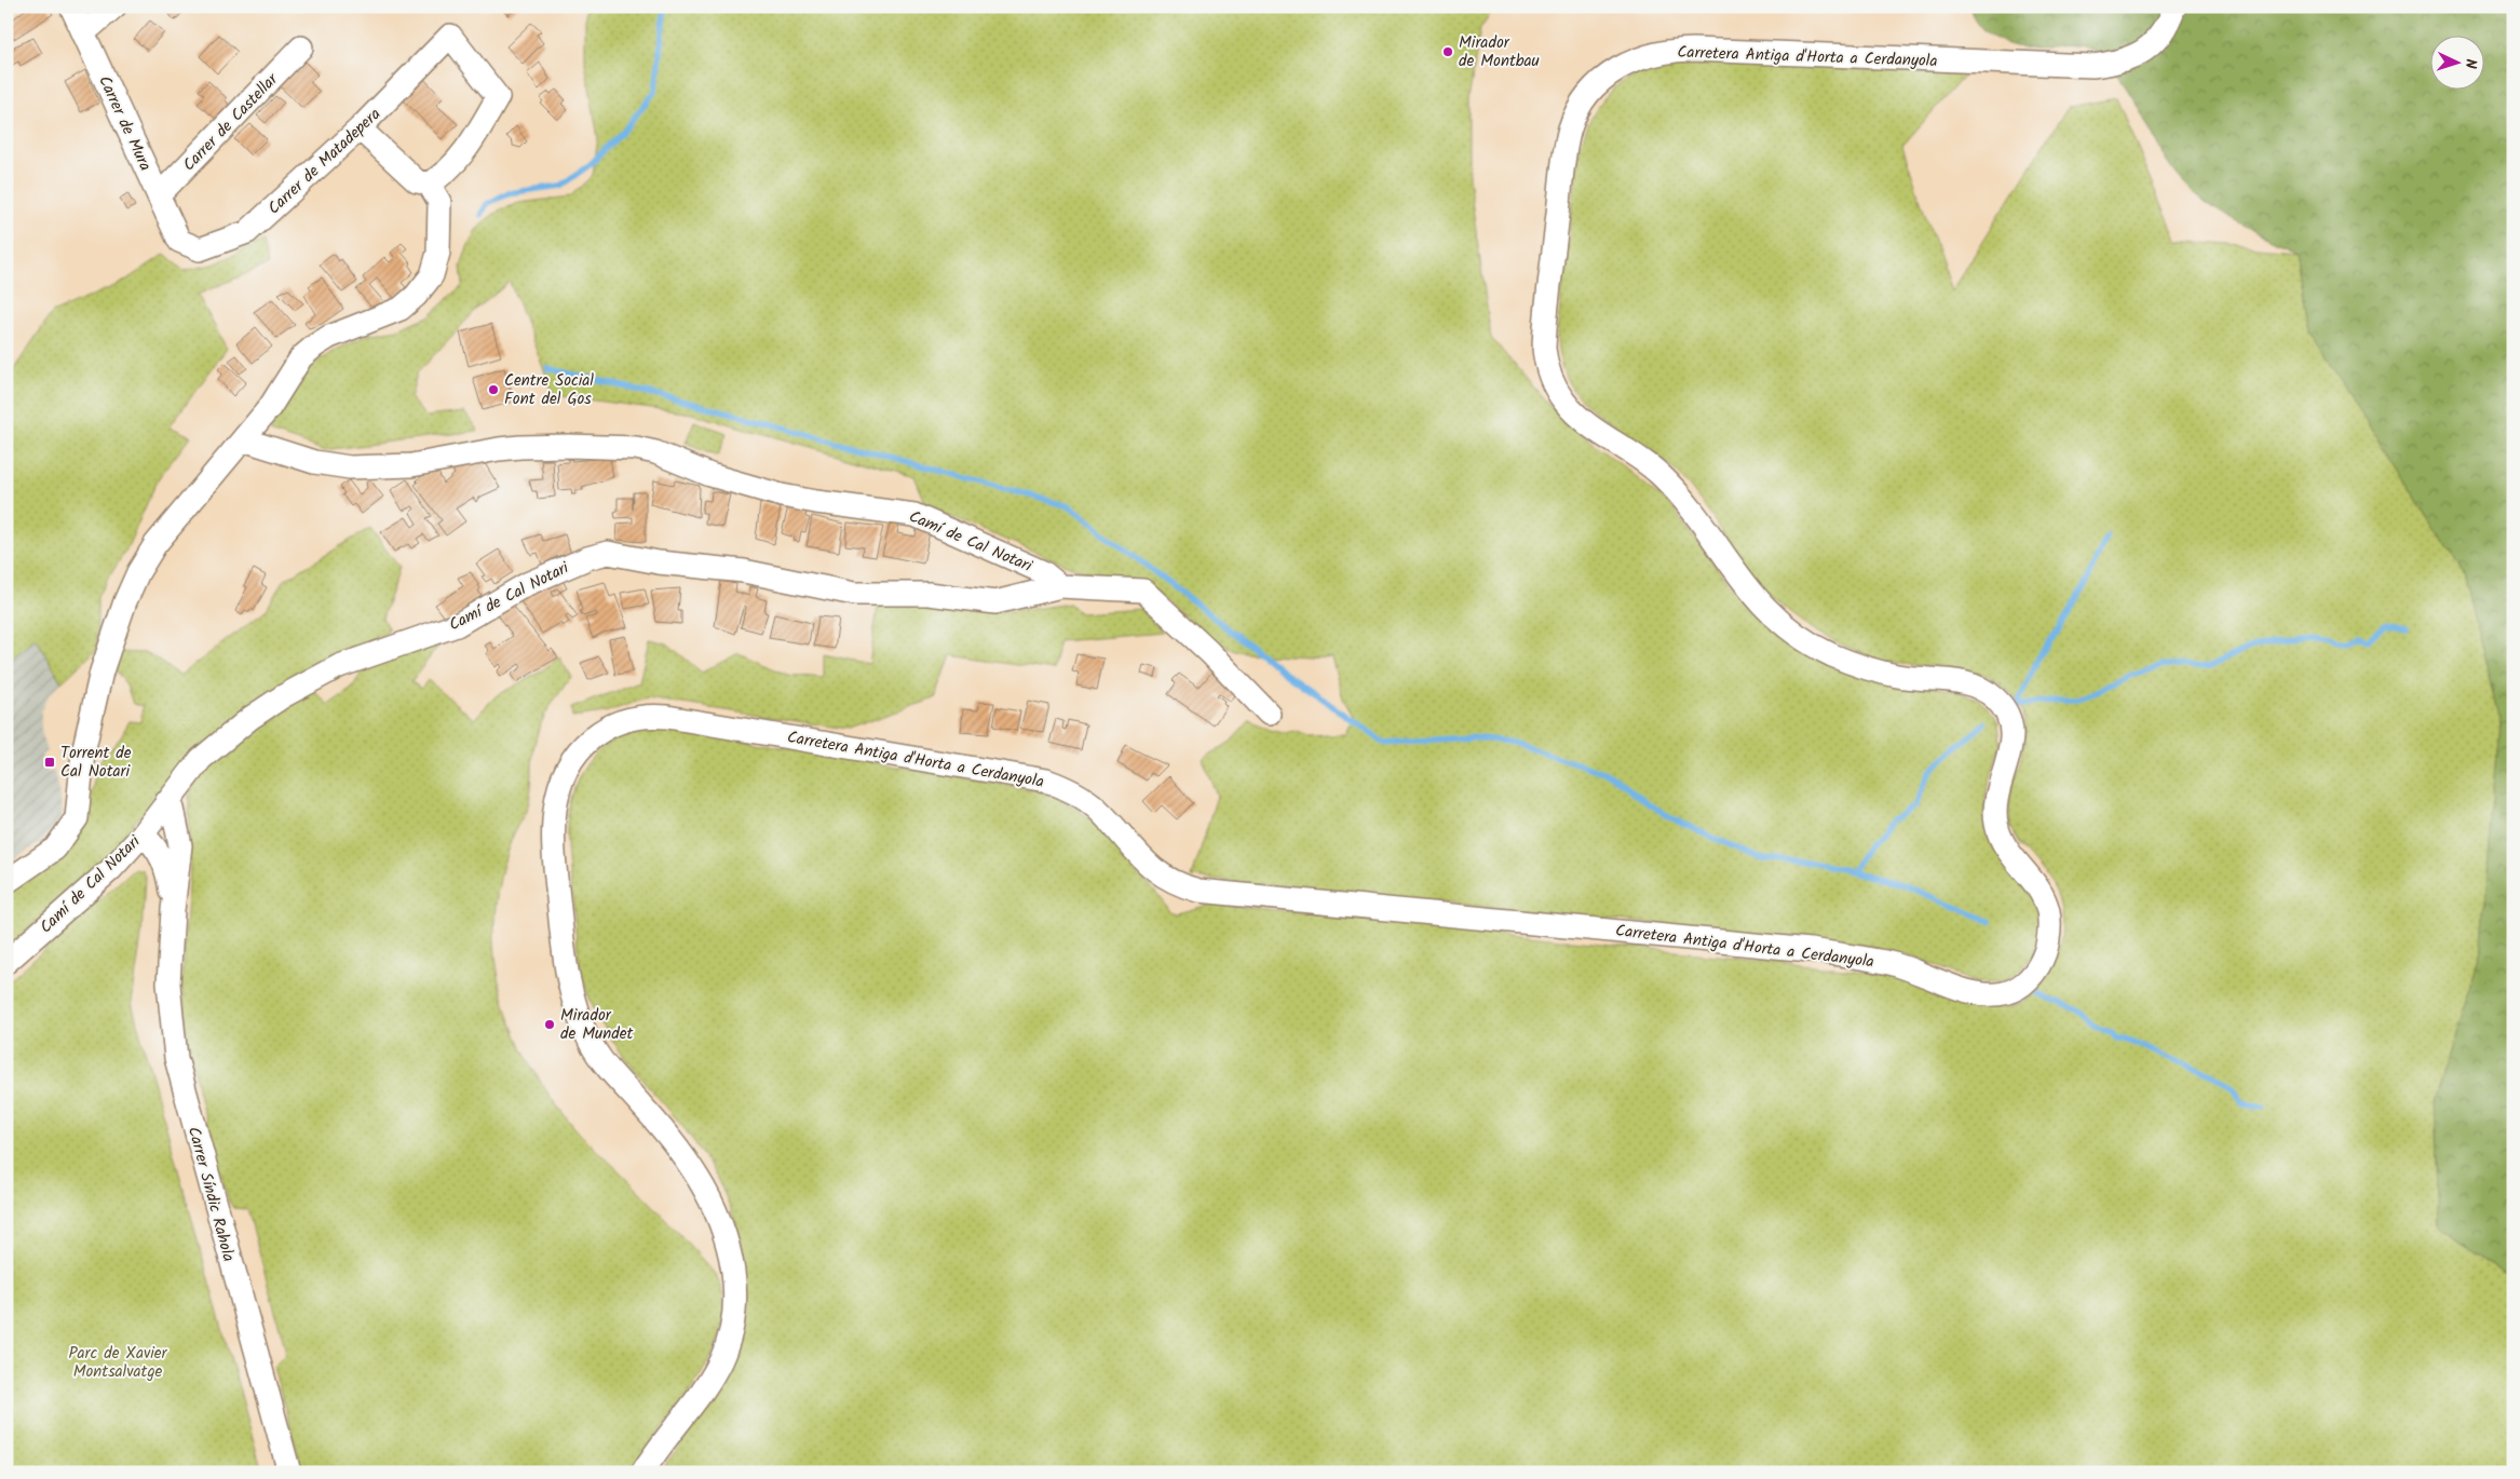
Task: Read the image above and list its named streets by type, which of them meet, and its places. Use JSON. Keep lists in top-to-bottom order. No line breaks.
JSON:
{"streets":{"street":["Carretera Antiga d'Horta a Cerdanyola","Carrer de Castellar","Carrer de Mura","Carrer de Matadepera","Camí de Cal Notari","Carrer Síndic Rahola"]},"crossings":[["Carrer de Castellar","Carrer de Mura"],["Carrer de Mura","Carrer de Matadepera"],["Camí de Cal Notari","Carrer Síndic Rahola"]],"parks":["Parc de Xavier Montsalvatge"],"places":{"other":["Mirador de Montbau","Centre Social Font del Gos","Mirador de Mundet"],"transit":["Torrent de Cal Notari"]},"north":"right"}
